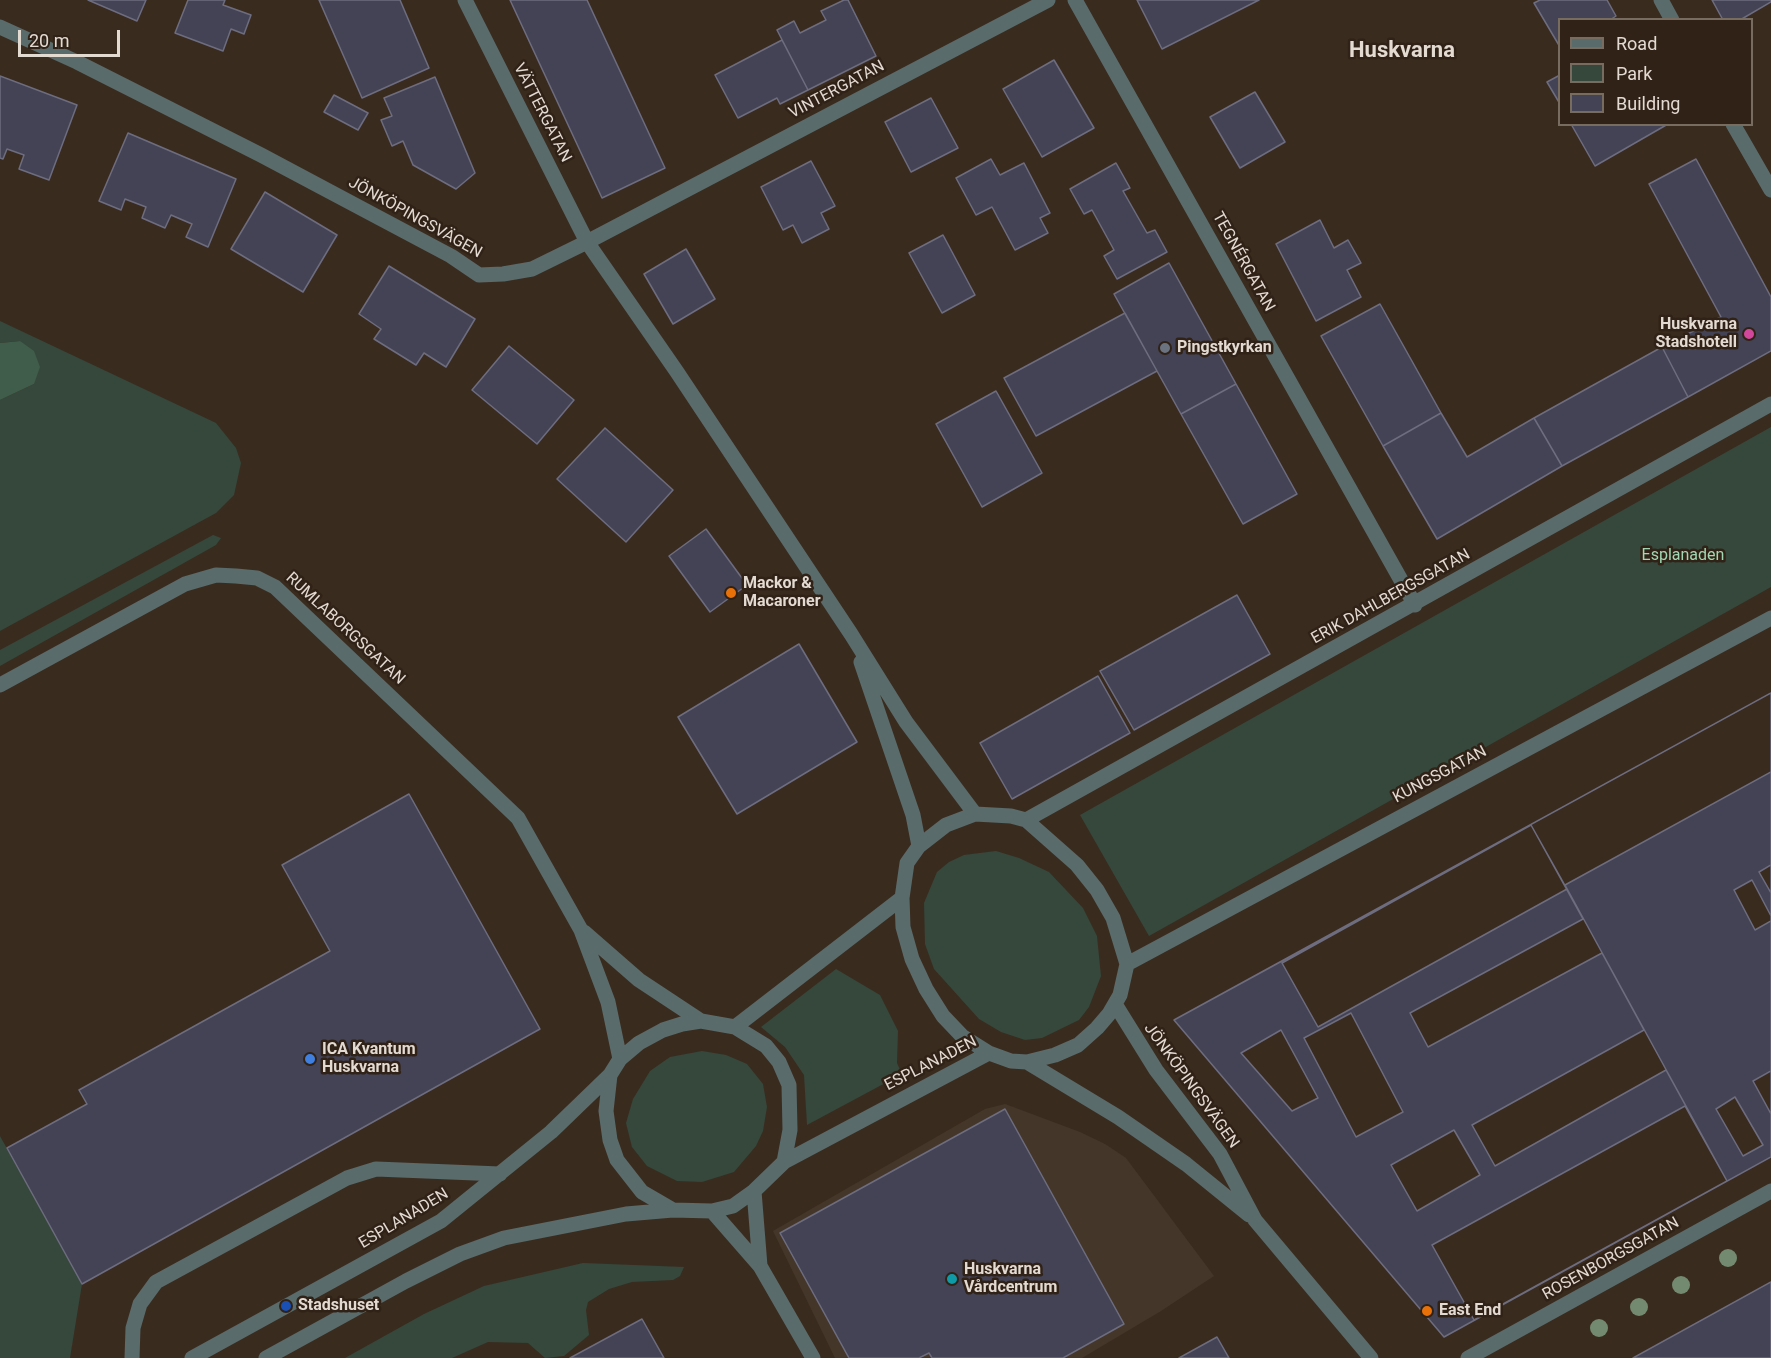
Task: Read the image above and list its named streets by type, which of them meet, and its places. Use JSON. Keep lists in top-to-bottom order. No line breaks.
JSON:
{"streets":{"street":["VINTERGATAN","VÄTTERGATAN","JÖNKÖPINGSVÄGEN","TEGNÉRGATAN","ERIK DAHLBERGSGATAN","RUMLABORGSGATAN","KUNGSGATAN","ESPLANADEN","ROSENBORGSGATAN"]},"crossings":[["VINTERGATAN","VÄTTERGATAN"],["VINTERGATAN","JÖNKÖPINGSVÄGEN"],["VÄTTERGATAN","JÖNKÖPINGSVÄGEN"],["JÖNKÖPINGSVÄGEN","ESPLANADEN"],["TEGNÉRGATAN","ERIK DAHLBERGSGATAN"],["RUMLABORGSGATAN","ESPLANADEN"],["KUNGSGATAN","ESPLANADEN"]],"districts":["Huskvarna"],"parks":["Esplanaden"],"places":["Huskvarna Stadshotell","Pingstkyrkan","Mackor & Macaroner","ICA Kvantum Huskvarna","Huskvarna Vårdcentrum","Stadshuset","East End"],"legend":["Road","Park","Building"],"scale_bar":"20 m"}
